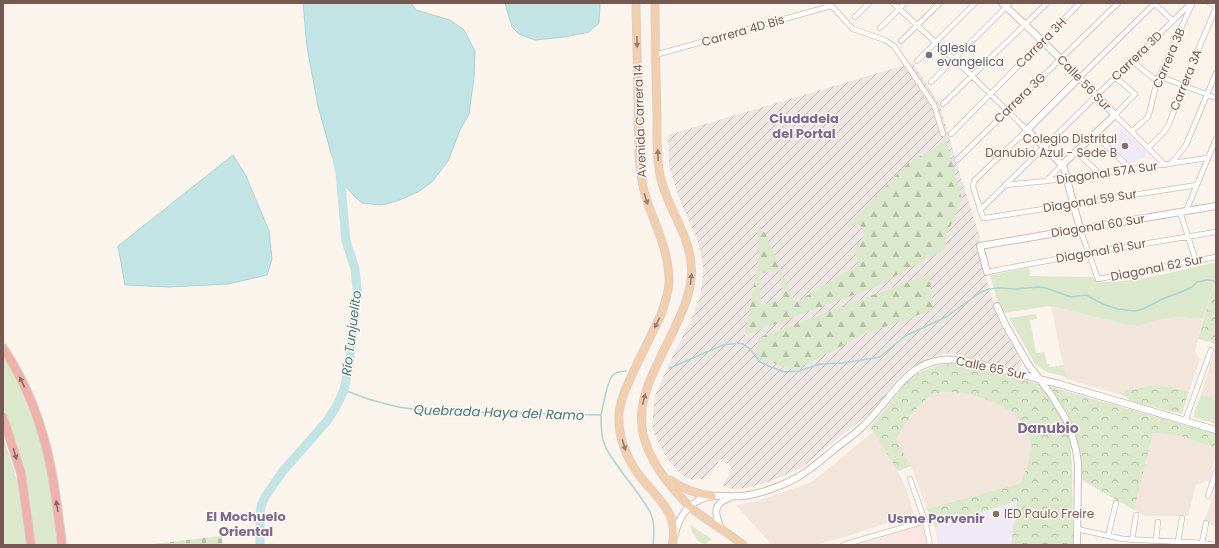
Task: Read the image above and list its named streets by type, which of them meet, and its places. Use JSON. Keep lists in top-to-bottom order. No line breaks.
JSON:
{"streets":{"main road":["Avenida Carrera 14"],"street":["Carrera 4D Bis","Carrera 3H","Carrera 3D","Carrera 3B","Carrera 3A","Calle 56 Sur","Carrera 3G","Diagonal 57A Sur","Diagonal 59 Sur","Diagonal 60 Sur","Diagonal 61 Sur","Diagonal 62 Sur","Calle 65 Sur"]},"crossings":[["Carrera 4D Bis","Avenida Carrera 14"],["Carrera 3H","Calle 56 Sur"],["Carrera 3D","Carrera 3B"],["Carrera 3D","Calle 56 Sur"],["Carrera 3D","Diagonal 57A Sur"],["Carrera 3D","Diagonal 59 Sur"],["Carrera 3B","Calle 56 Sur"],["Carrera 3A","Calle 56 Sur"],["Calle 56 Sur","Carrera 3G"],["Calle 56 Sur","Diagonal 57A Sur"],["Avenida Carrera 14","Calle 65 Sur"],["Diagonal 60 Sur","Diagonal 61 Sur"],["Diagonal 61 Sur","Diagonal 62 Sur"]],"districts":["Ciudadela del Portal","Danubio","El Mochuelo Oriental","Usme Porvenir"],"water":["Río Tunjuelito","Quebrada Haya del Ramo"],"places":["Iglesia evangelica","Colegio Distrital Danubio Azul - Sede B","IED Paulo Freire"]}
